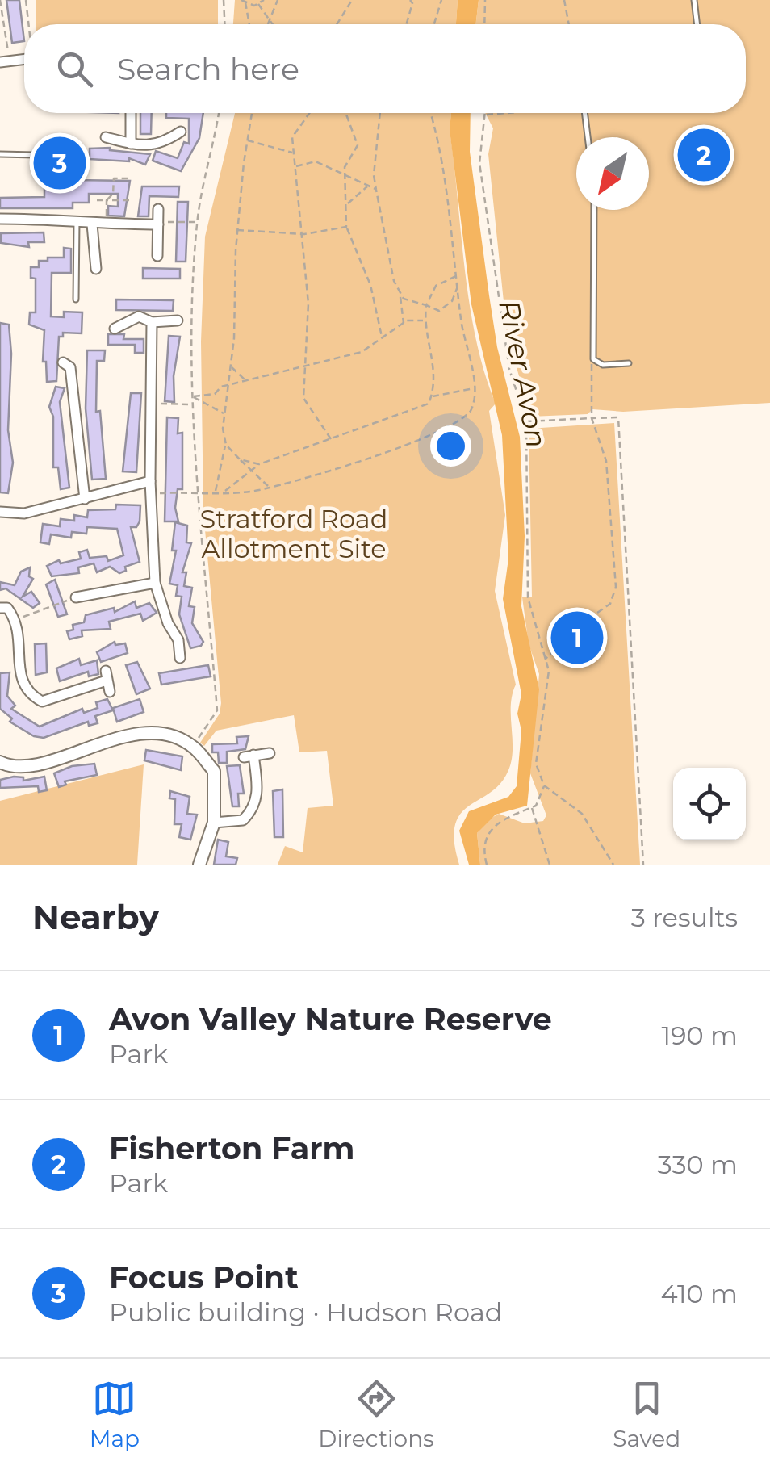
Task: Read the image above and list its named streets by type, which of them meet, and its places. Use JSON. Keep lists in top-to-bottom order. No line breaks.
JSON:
{"water":["River Avon"],"parks":["Stratford Road Allotment Site"],"north":"bottom left","page":{"search":"Search here","pins":["2","3","1"],"heading":["Nearby","3 results"],"list":[{"mark":"1","name":"Avon Valley Nature Reserve","note":"Park","value":"190 m"},{"mark":"2","name":"Fisherton Farm","note":"Park","value":"330 m"},{"mark":"3","name":"Focus Point","note":"Public building · Hudson Road","value":"410 m"}],"nav":["Map","Directions","Saved"]}}
